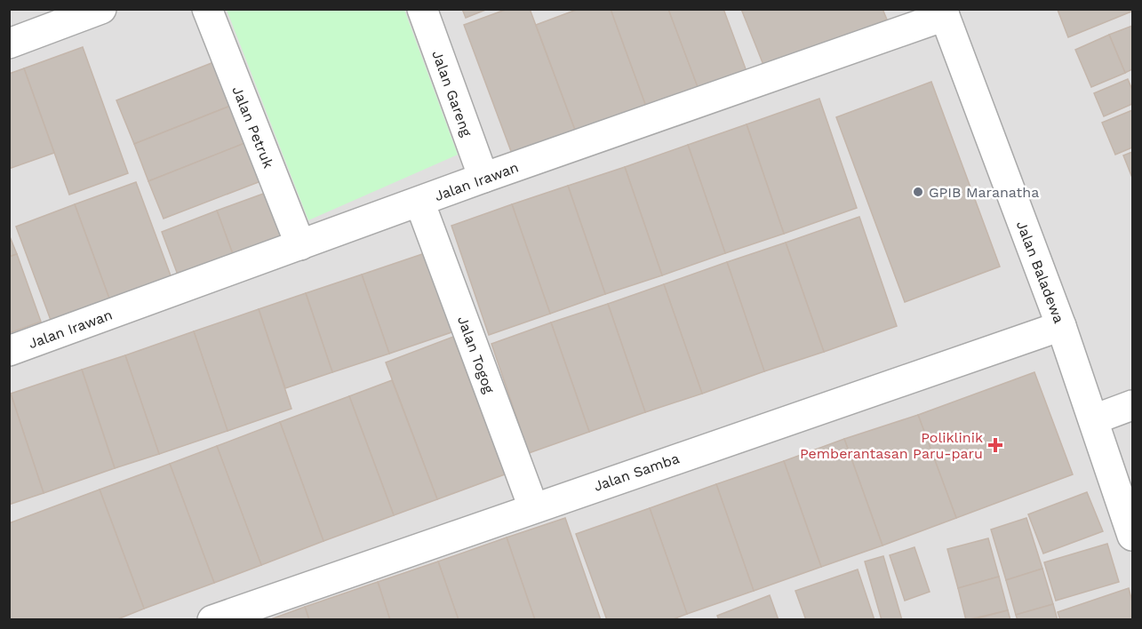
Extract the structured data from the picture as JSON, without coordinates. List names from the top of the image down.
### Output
{
  "streets": {
    "street": [
      "Jalan Gareng",
      "Jalan Petruk",
      "Jalan Irawan",
      "Jalan Baladewa",
      "Jalan Togog",
      "Jalan Samba"
    ]
  },
  "crossings": [
    ["Jalan Gareng", "Jalan Irawan"],
    ["Jalan Petruk", "Jalan Irawan"],
    ["Jalan Irawan", "Jalan Baladewa"],
    ["Jalan Irawan", "Jalan Togog"],
    ["Jalan Baladewa", "Jalan Samba"],
    ["Jalan Togog", "Jalan Samba"]
  ],
  "places": {
    "other": ["GPIB Maranatha"],
    "health": ["Poliklinik Pemberantasan Paru-paru"]
  }
}
